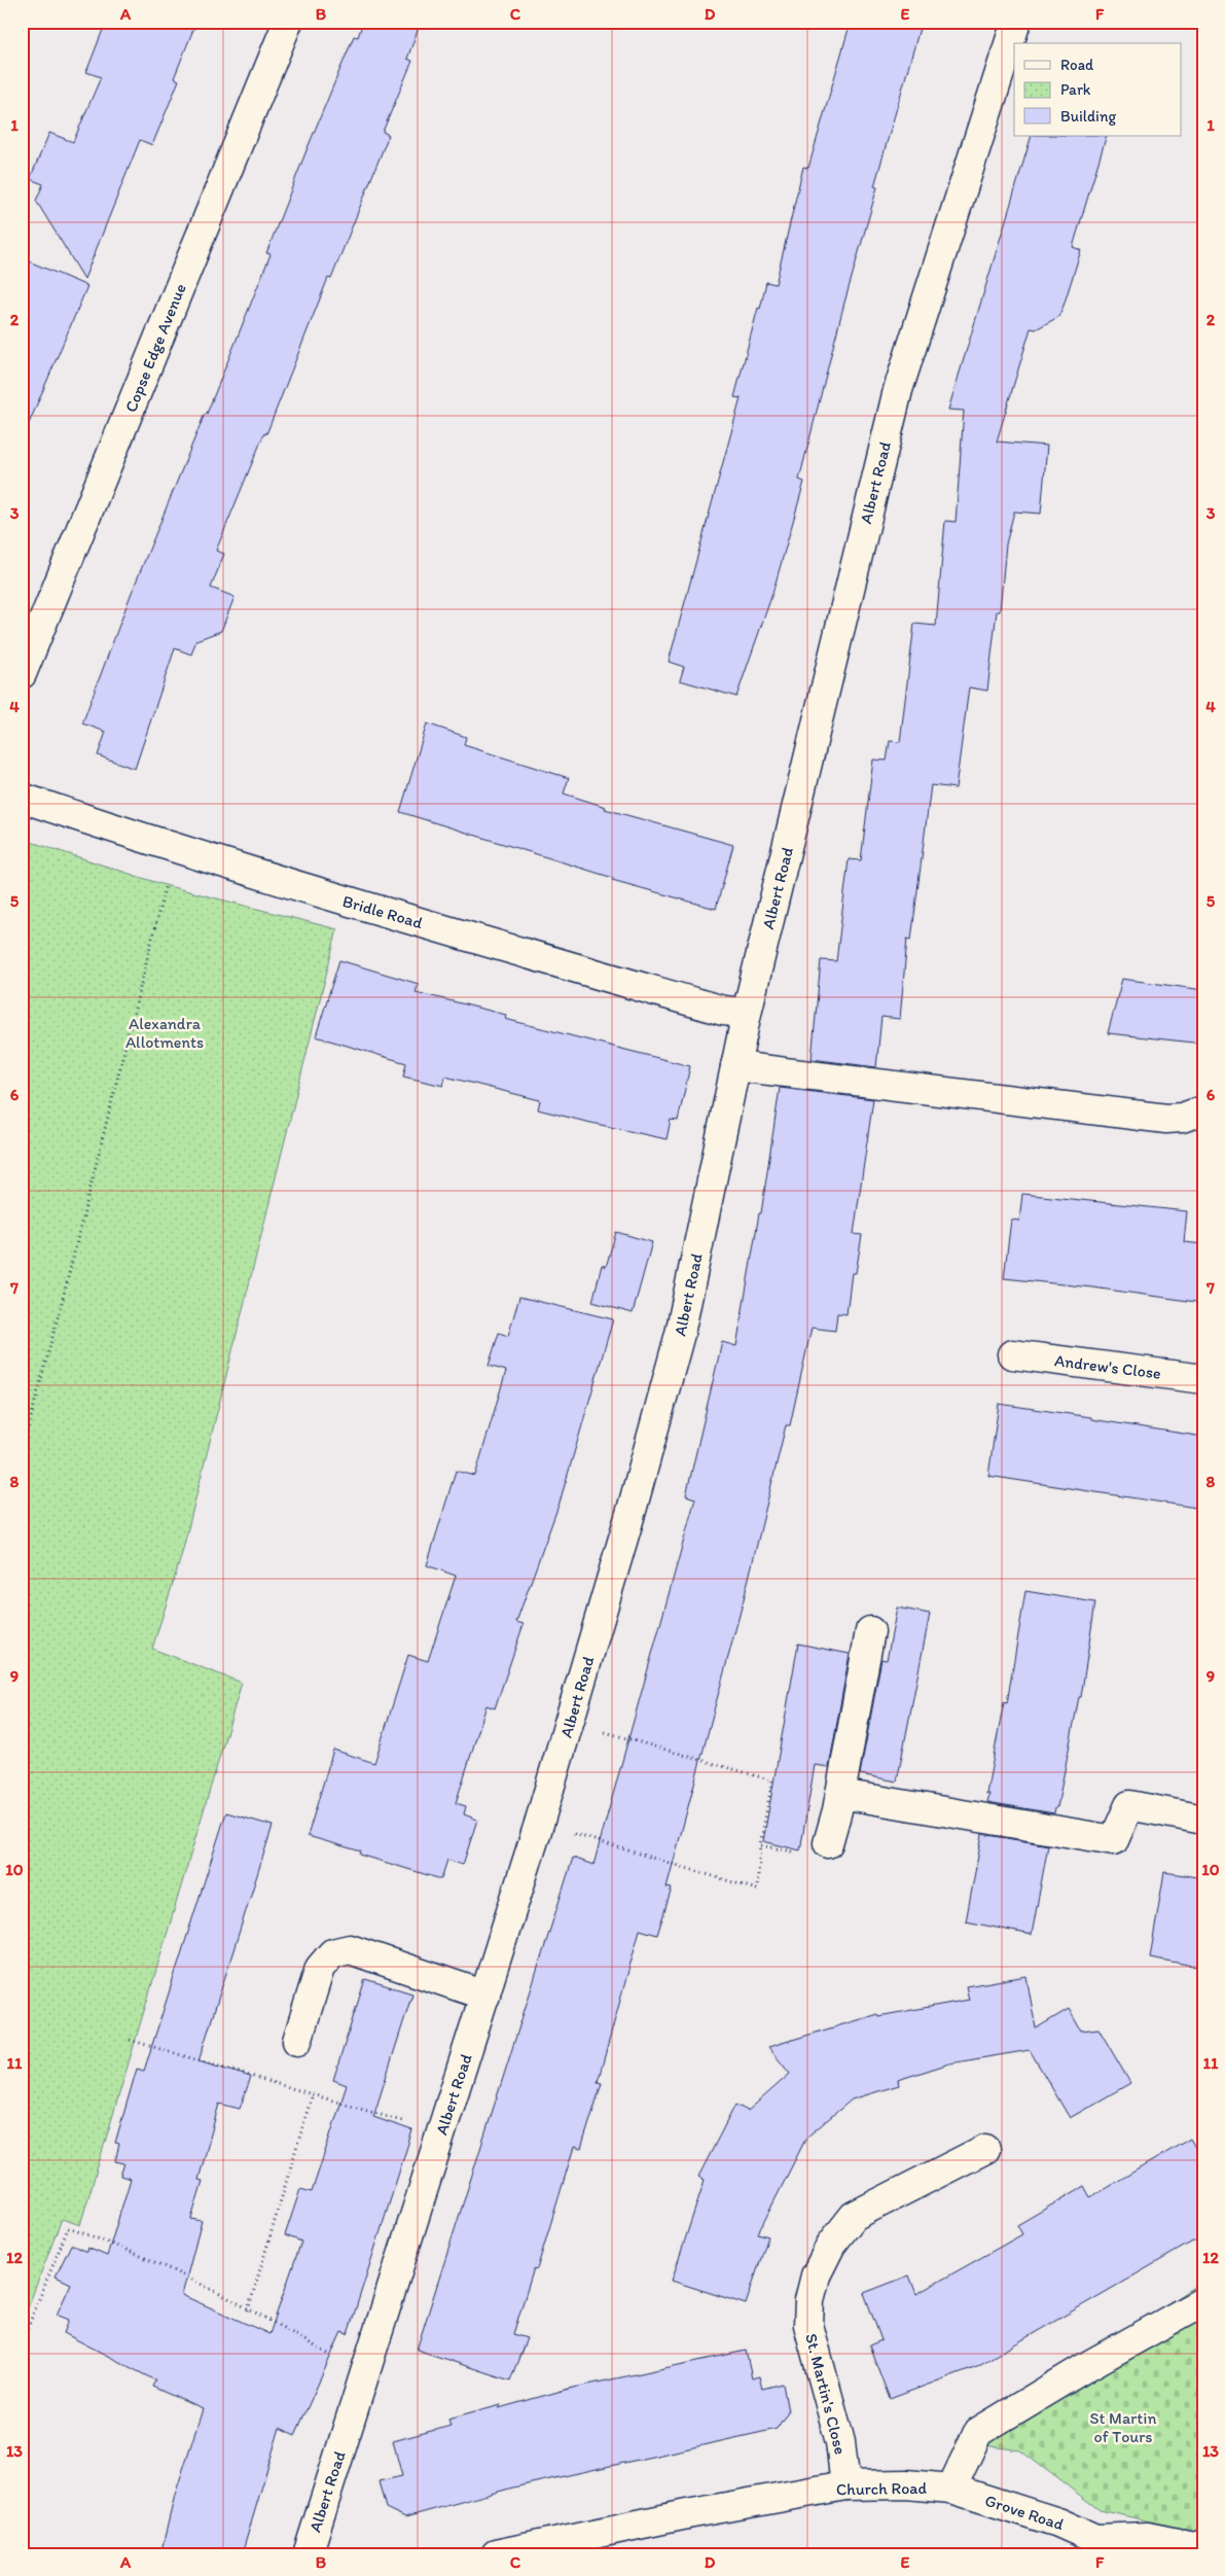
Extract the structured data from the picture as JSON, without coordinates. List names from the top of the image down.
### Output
{
  "streets": {
    "street": [
      "Copse Edge Avenue",
      "Albert Road",
      "Bridle Road",
      "Andrew's Close",
      "St. Martin's Close",
      "Church Road",
      "Grove Road"
    ]
  },
  "crossings": [
    ["Albert Road", "Bridle Road"],
    ["St. Martin's Close", "Church Road"],
    ["Church Road", "Grove Road"]
  ],
  "parks": ["Alexandra Allotments", "St Martin of Tours"],
  "legend": ["Road", "Park", "Building"],
  "grid": {
    "columns": [
      "A",
      "B",
      "C",
      "D",
      "E",
      "F"
    ],
    "rows": [
      "1",
      "2",
      "3",
      "4",
      "5",
      "6",
      "7",
      "8",
      "9",
      "10",
      "11",
      "12",
      "13"
    ]
  }
}
